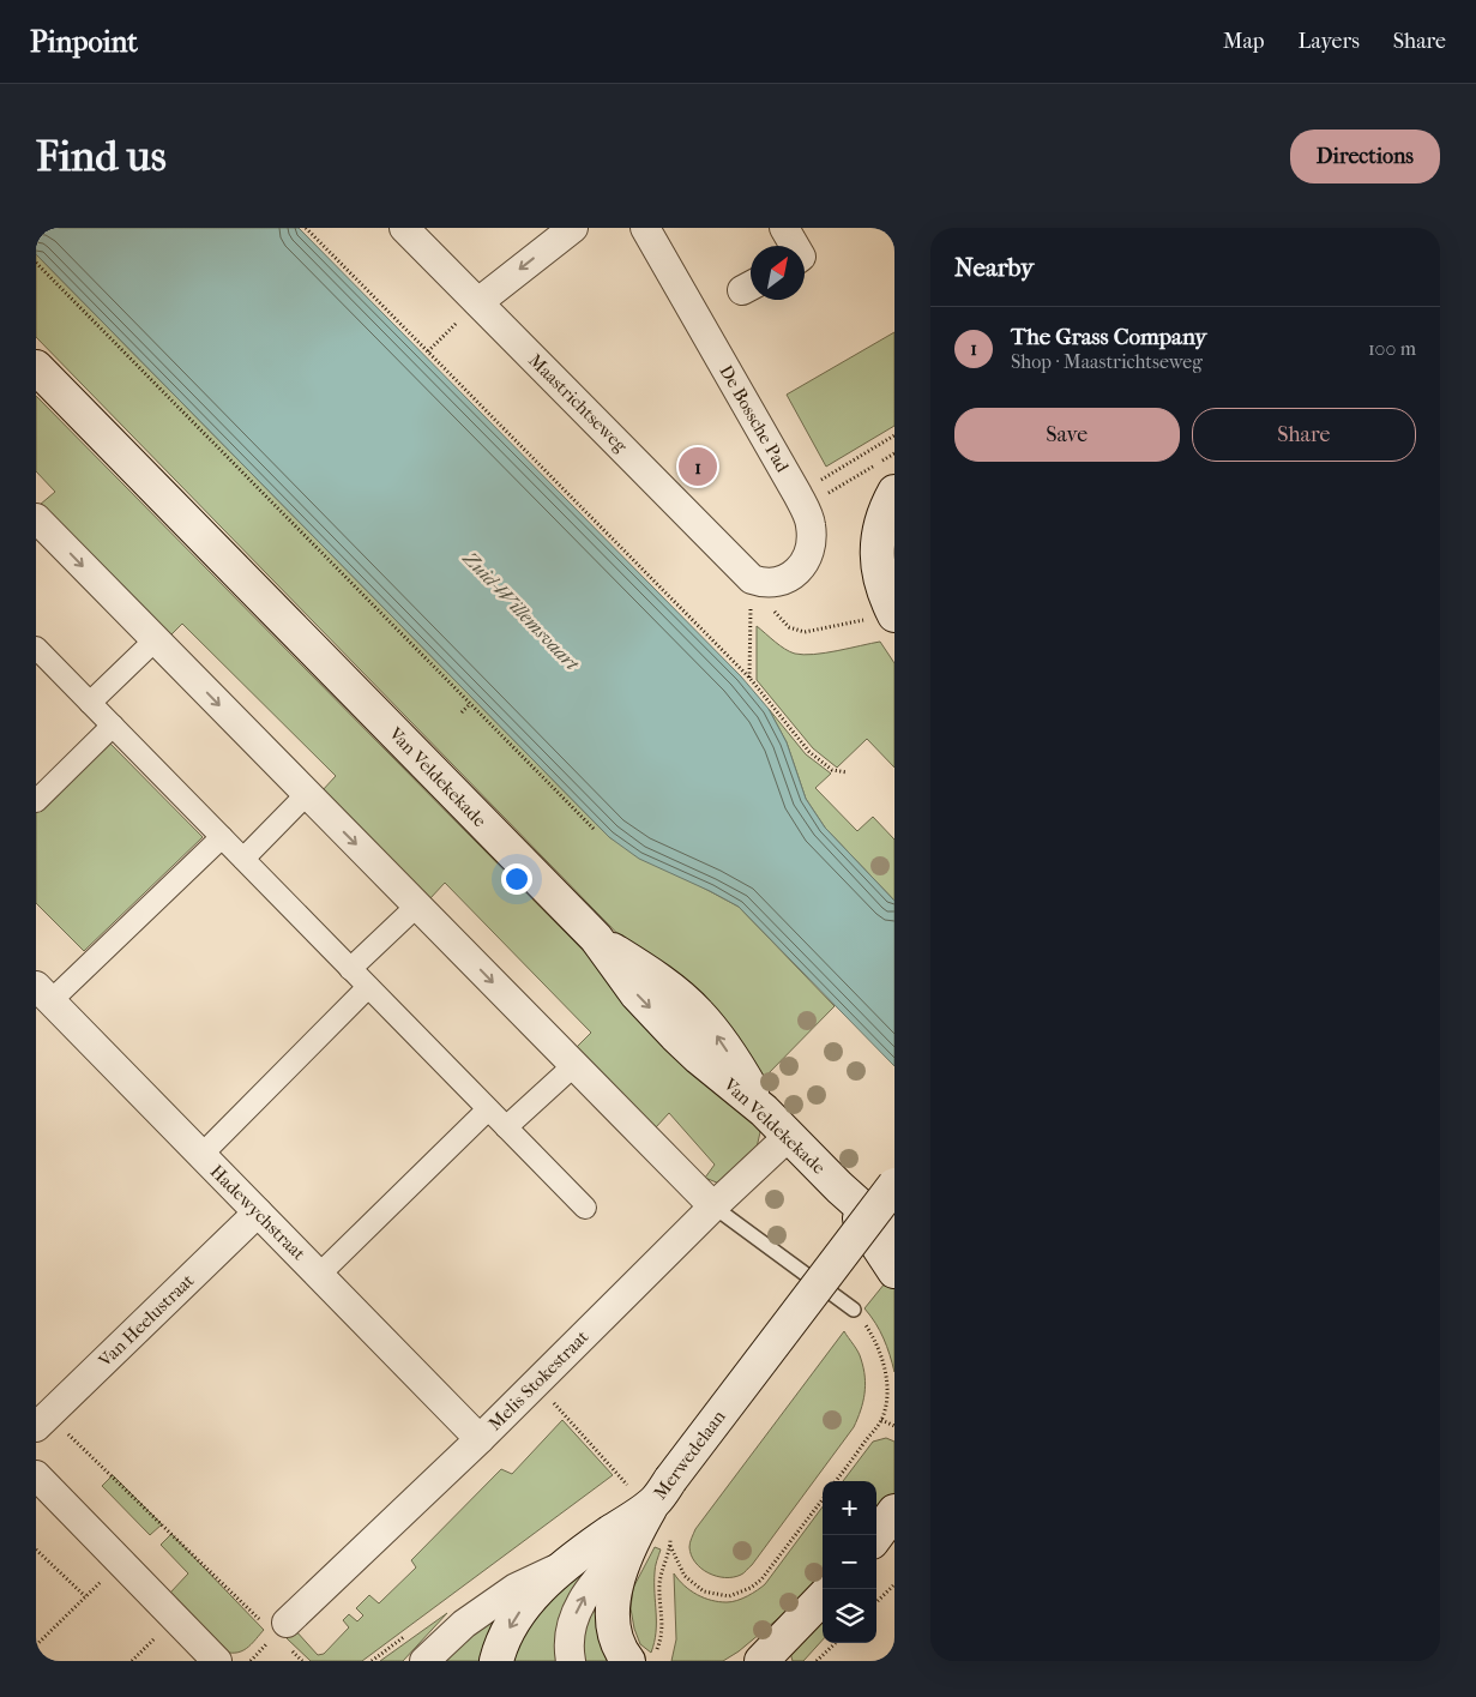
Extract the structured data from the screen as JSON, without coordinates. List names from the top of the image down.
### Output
{
  "streets": {
    "main road": ["Van Veldekekade", "Merwedelaan"],
    "street": [
      "Maastrichtseweg",
      "De Bossche Pad",
      "Hadewychstraat",
      "Van Heelustraat",
      "Melis Stokestraat"
    ]
  },
  "crossings": [
    ["Maastrichtseweg", "De Bossche Pad"],
    ["Van Veldekekade", "Melis Stokestraat"],
    ["Hadewychstraat", "Van Heelustraat"],
    ["Hadewychstraat", "Melis Stokestraat"]
  ],
  "water": ["Zuid-Willemsvaart"],
  "north": "top right",
  "page": {
    "header": "Pinpoint",
    "nav": ["Map", "Layers", "Share"],
    "buttons": [
      "Directions",
      ["Save", "Share"]
    ],
    "title": "Find us",
    "heading": "Nearby",
    "list": [
      {
        "mark": "1",
        "name": "The Grass Company",
        "note": "Shop · Maastrichtseweg",
        "value": "100 m"
      }
    ],
    "pins": "1",
    "map_buttons": ["+", "−"]
  }
}
